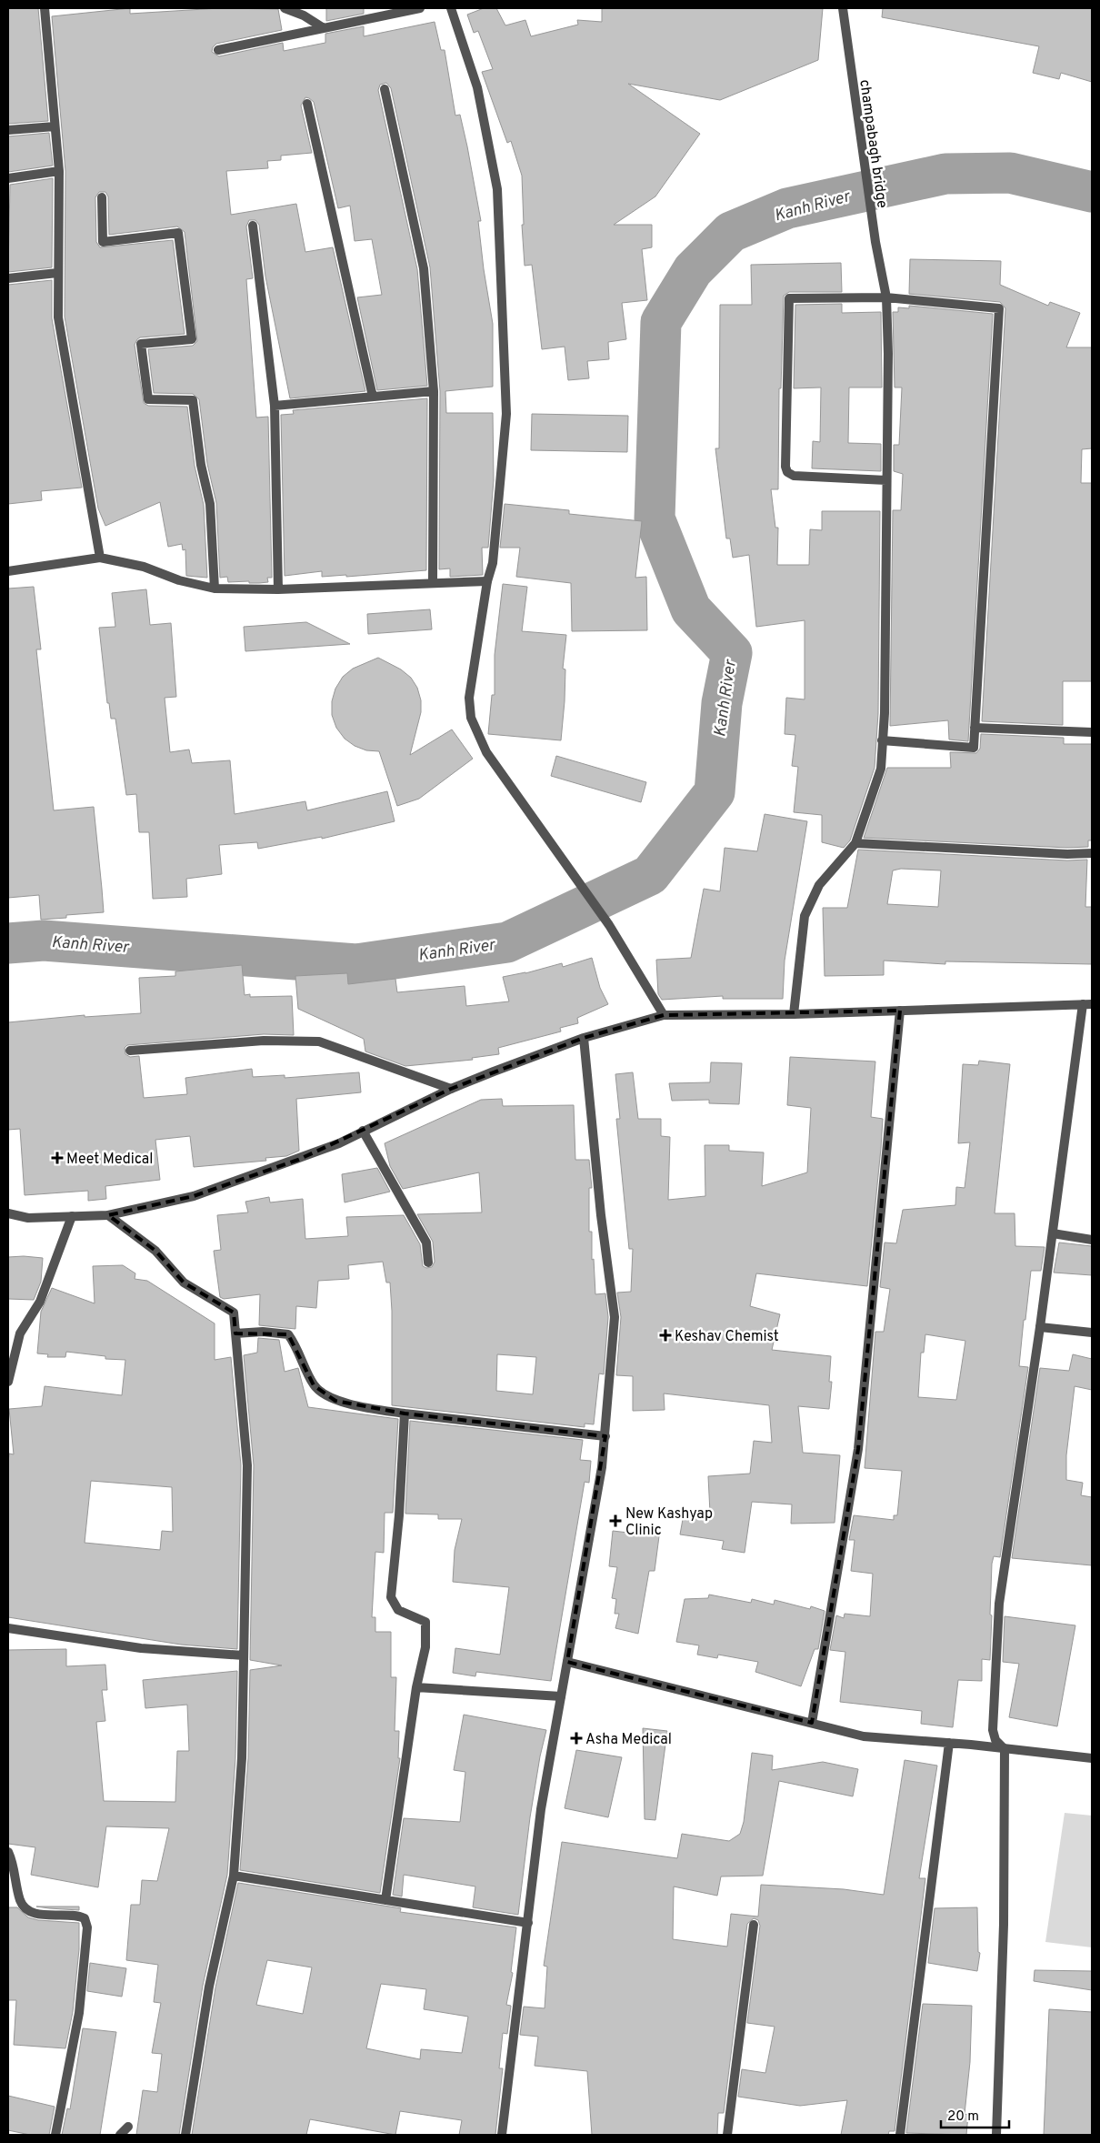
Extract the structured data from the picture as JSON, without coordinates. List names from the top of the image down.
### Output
{
  "streets": {
    "street": ["champabagh bridge"]
  },
  "water": ["Kanh River"],
  "places": {
    "health": [
      "Meet Medical",
      "Keshav Chemist",
      "New Kashyap Clinic",
      "Asha Medical"
    ]
  },
  "scale_bar": "20 m"
}
